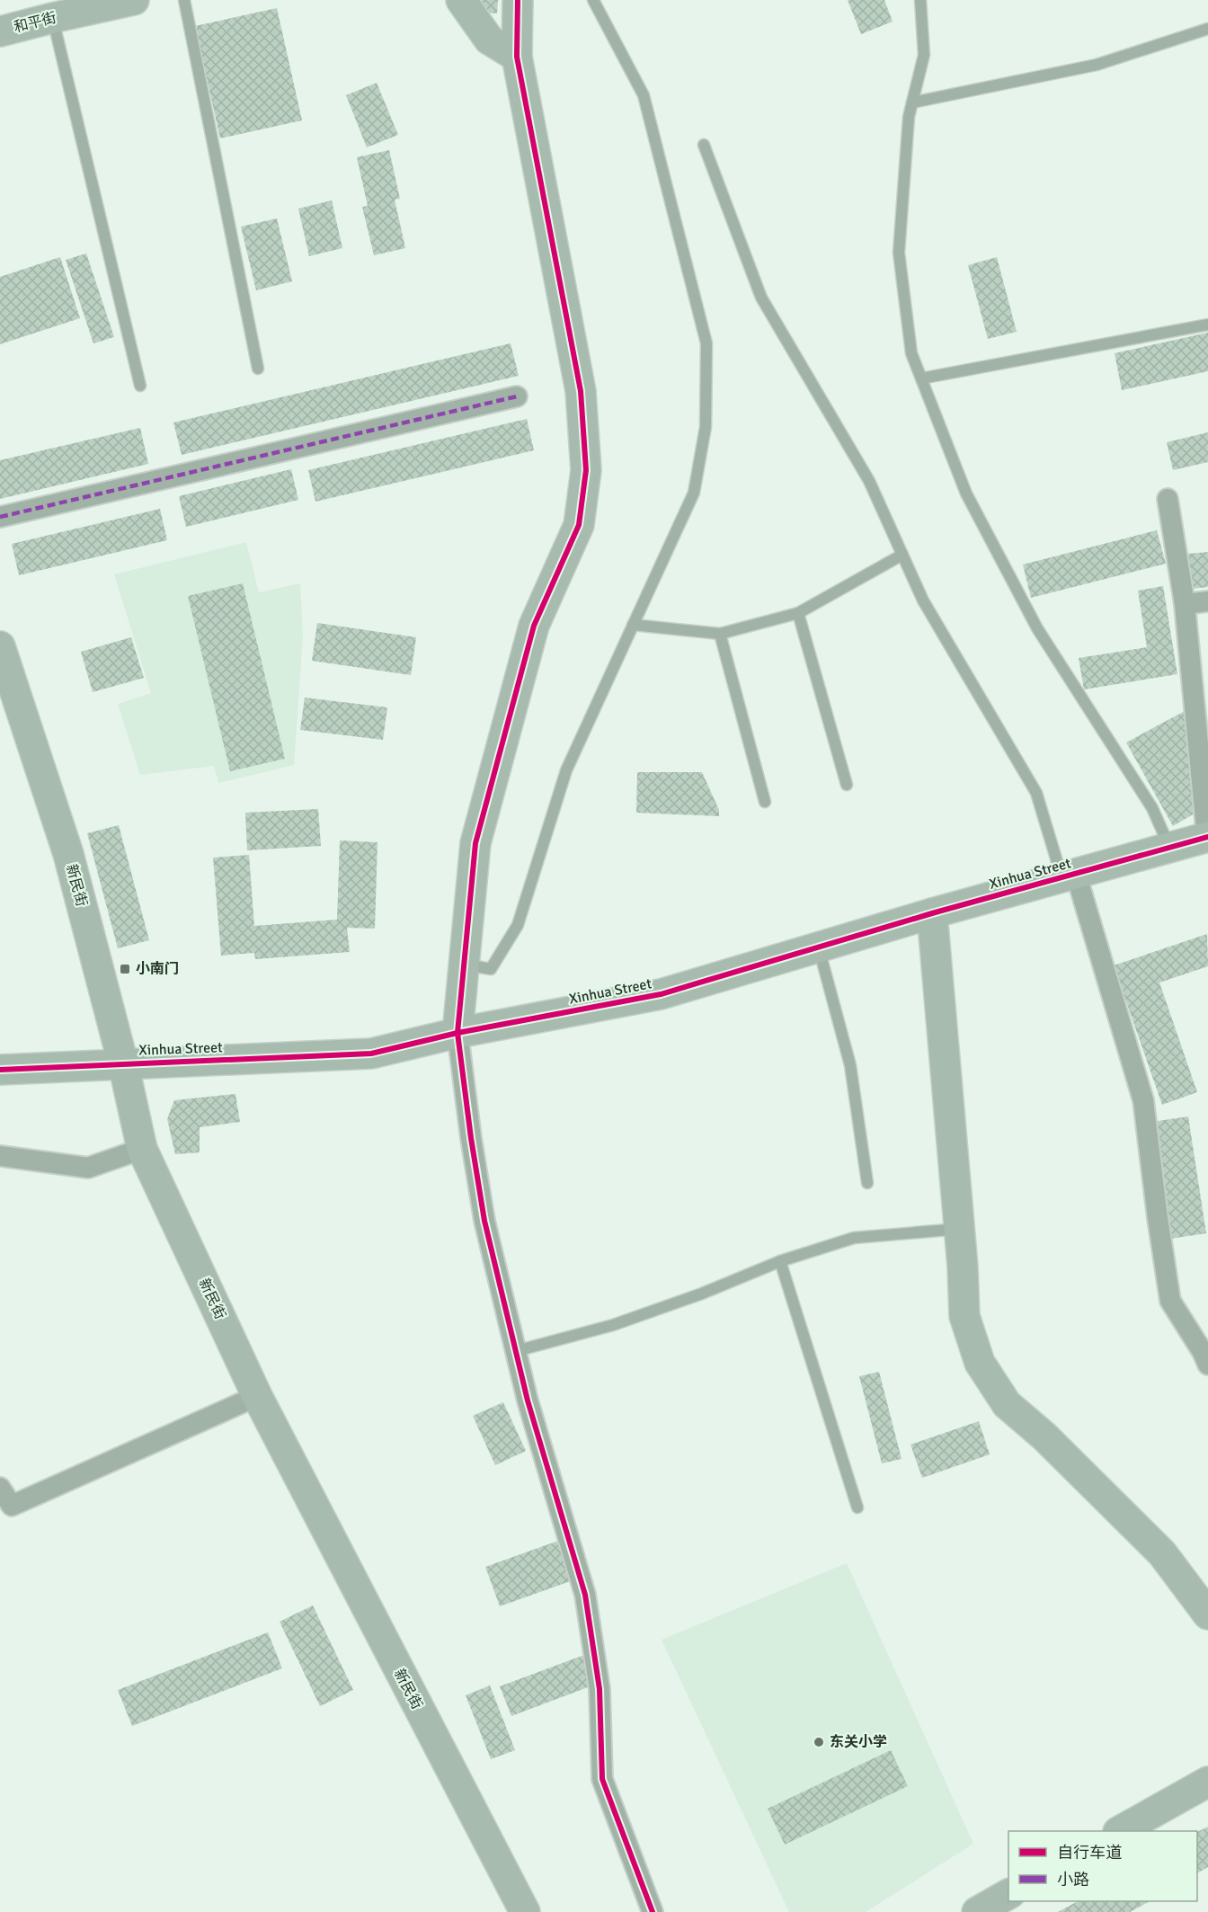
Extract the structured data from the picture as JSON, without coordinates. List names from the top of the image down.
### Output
{
  "streets": {
    "street": ["和平街", "Xinhua Street", "新民街"]
  },
  "crossings": [
    ["Xinhua Street", "新民街"]
  ],
  "places": {
    "transit": ["小南门"],
    "other": ["东关小学"]
  },
  "legend": ["自行车道", "小路"]
}
